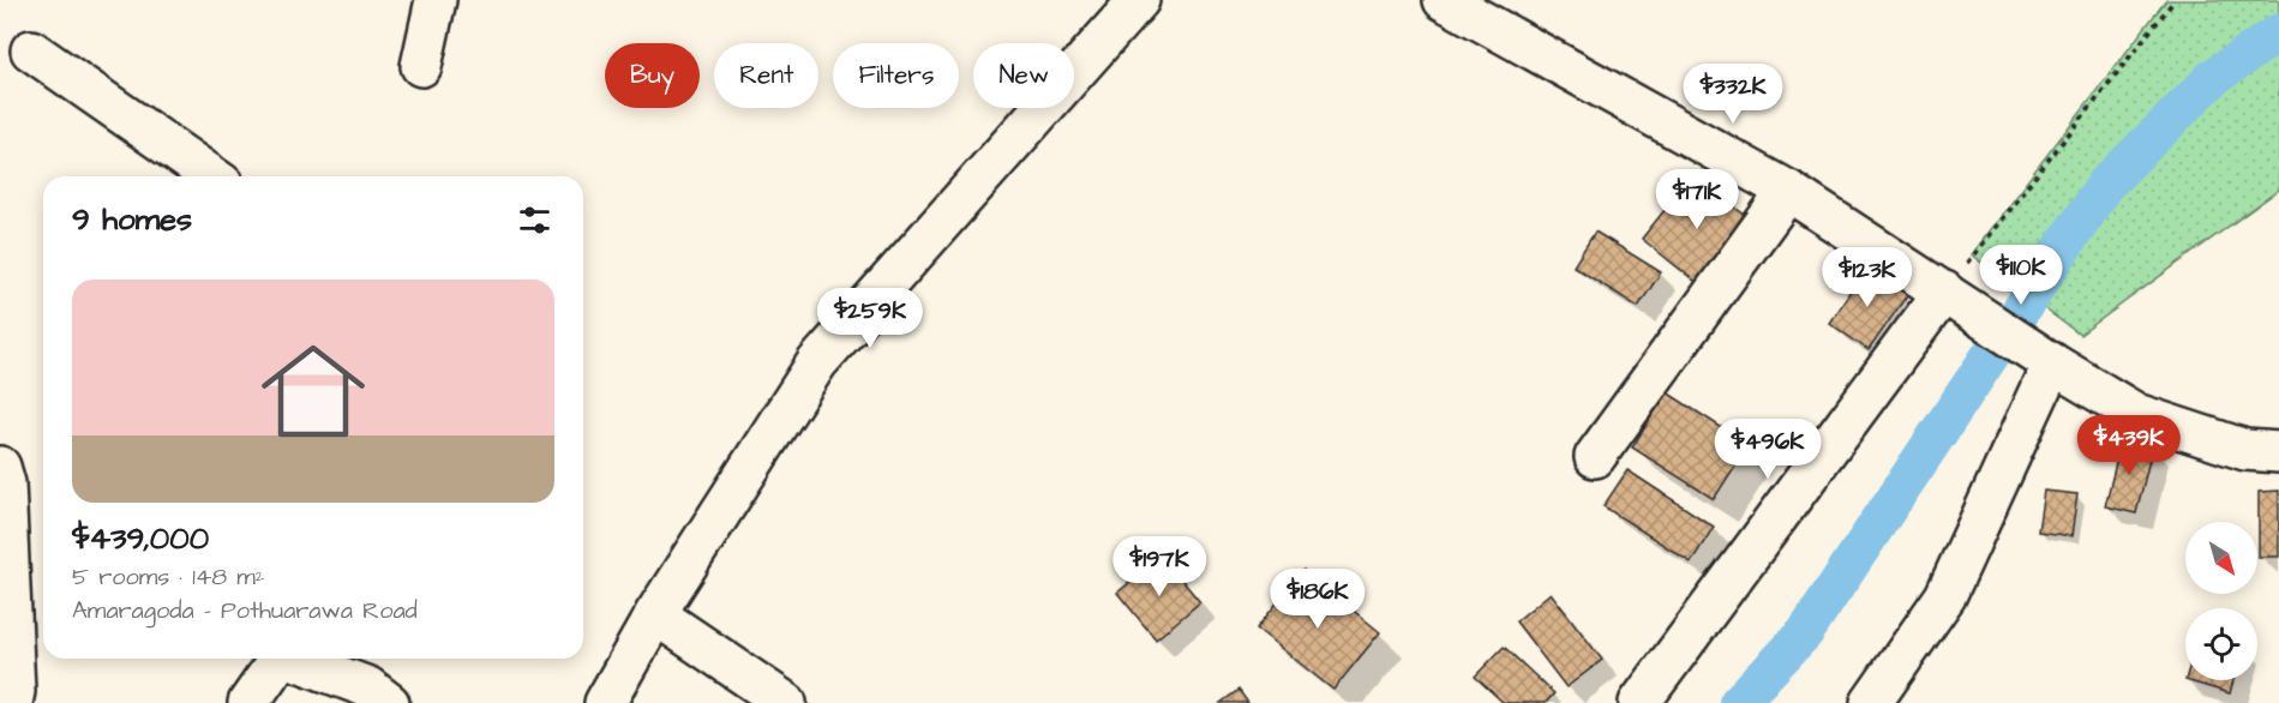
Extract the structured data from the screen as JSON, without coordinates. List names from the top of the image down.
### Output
{
  "north": "bottom right",
  "page": {
    "chip": [
      "Buy",
      "Rent",
      "Filters",
      "New"
    ],
    "price": [
      "$332K",
      "$171K",
      "$110K",
      "$123K",
      "$259K",
      "$439K",
      "$496K",
      "$197K",
      "$186K"
    ],
    "heading": "9 homes",
    "list": [
      {
        "name": "$439,000",
        "note": "5 rooms · 148 m² · Amaragoda - Pothuarawa Road"
      }
    ]
  }
}
